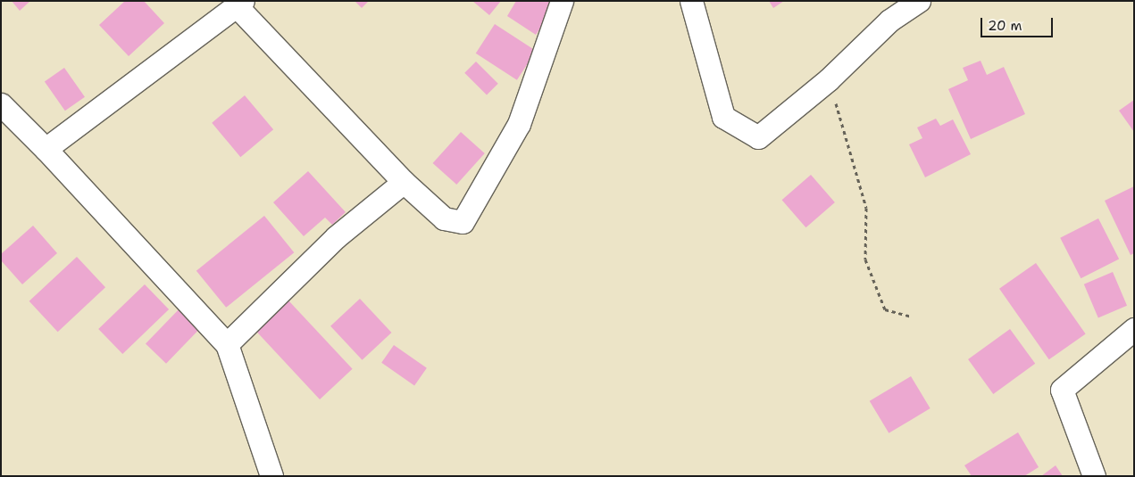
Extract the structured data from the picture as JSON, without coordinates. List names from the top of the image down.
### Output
{
  "scale_bar": "20 m"
}
